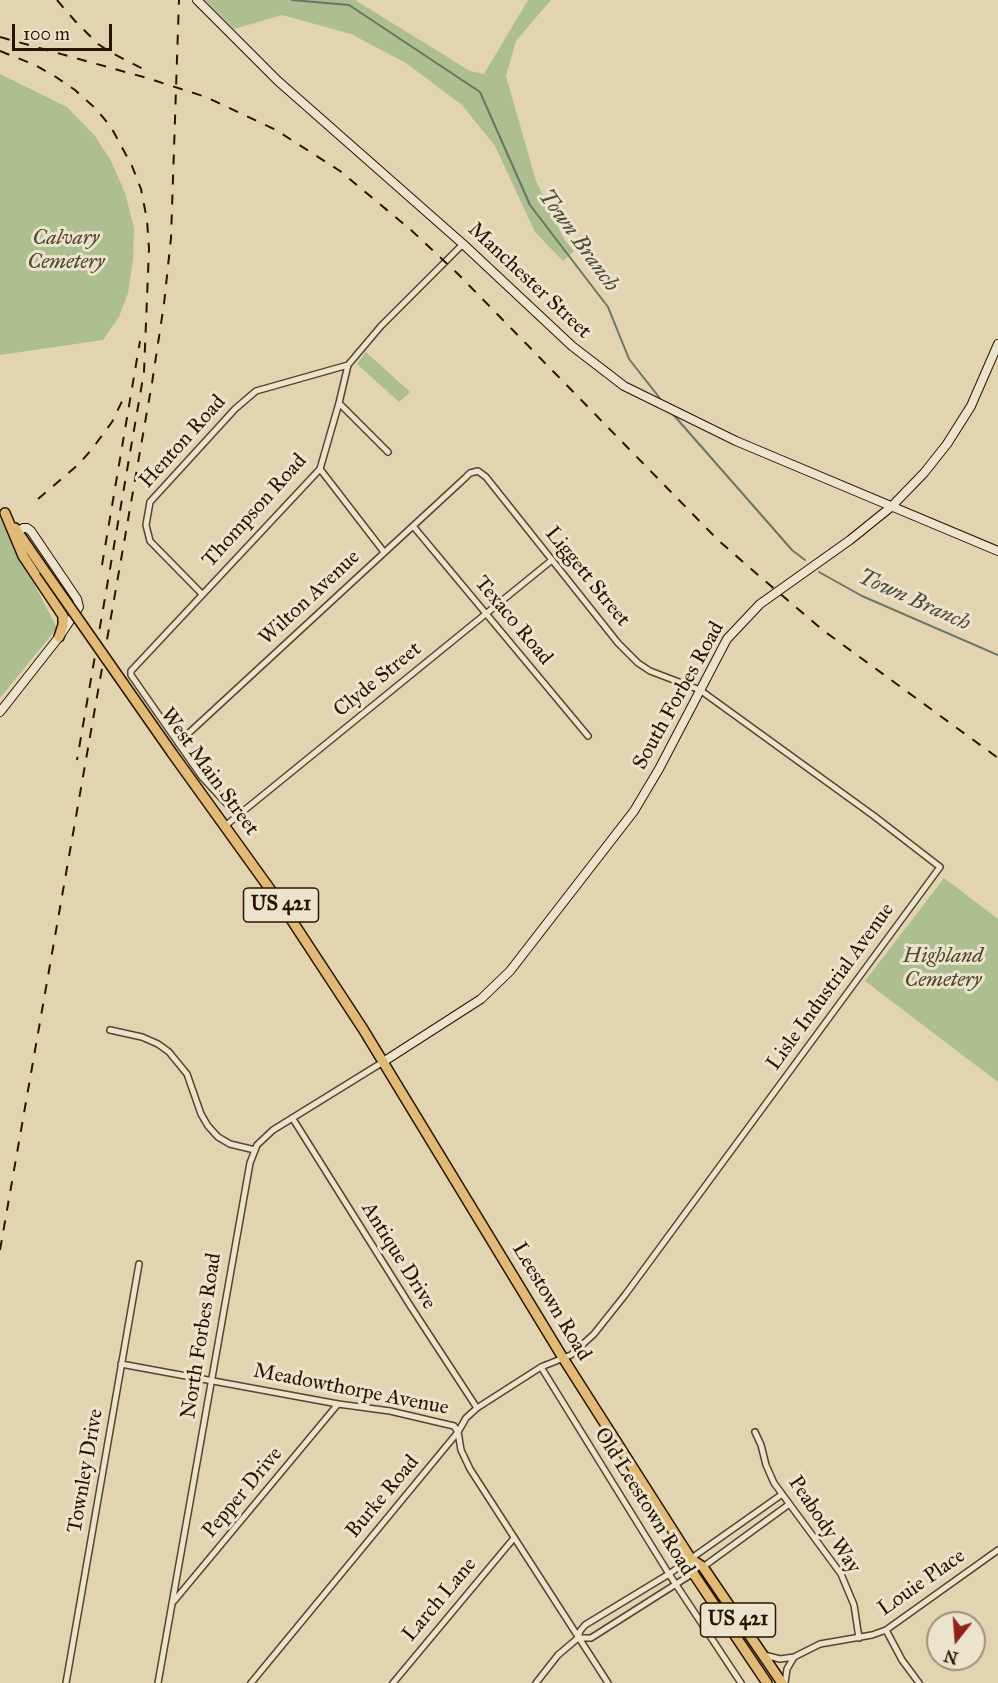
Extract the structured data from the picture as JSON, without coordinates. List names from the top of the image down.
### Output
{
  "streets": {
    "main road": [
      "Manchester Street",
      "South Forbes Road",
      "West Main Street",
      "US 421",
      "Leestown Road"
    ],
    "street": [
      "Henton Road",
      "Thompson Road",
      "Liggett Street",
      "Wilton Avenue",
      "Texaco Road",
      "Clyde Street",
      "Lisle Industrial Avenue",
      "Antique Drive",
      "North Forbes Road",
      "Meadowthorpe Avenue",
      "Townley Drive",
      "Pepper Drive",
      "Burke Road",
      "Old Leestown Road",
      "Peabody Way",
      "Louie Place",
      "Larch Lane"
    ]
  },
  "crossings": [
    ["Manchester Street", "Thompson Road"],
    ["Manchester Street", "South Forbes Road"],
    ["Henton Road", "Thompson Road"],
    ["Thompson Road", "Wilton Avenue"],
    ["Liggett Street", "Wilton Avenue"],
    ["Liggett Street", "Clyde Street"],
    ["Liggett Street", "South Forbes Road"],
    ["Liggett Street", "Lisle Industrial Avenue"],
    ["Wilton Avenue", "Texaco Road"],
    ["Texaco Road", "Clyde Street"],
    ["Clyde Street", "West Main Street"],
    ["South Forbes Road", "West Main Street"],
    ["South Forbes Road", "Lisle Industrial Avenue"],
    ["South Forbes Road", "Leestown Road"],
    ["South Forbes Road", "North Forbes Road"],
    ["West Main Street", "Leestown Road"],
    ["West Main Street", "North Forbes Road"],
    ["Lisle Industrial Avenue", "Leestown Road"],
    ["Lisle Industrial Avenue", "Burke Road"],
    ["Antique Drive", "North Forbes Road"],
    ["Antique Drive", "Burke Road"],
    ["Leestown Road", "North Forbes Road"],
    ["Leestown Road", "Burke Road"],
    ["Leestown Road", "Louie Place"],
    ["North Forbes Road", "Meadowthorpe Avenue"],
    ["North Forbes Road", "Pepper Drive"],
    ["Meadowthorpe Avenue", "Townley Drive"],
    ["Meadowthorpe Avenue", "Pepper Drive"],
    ["Meadowthorpe Avenue", "Burke Road"],
    ["Meadowthorpe Avenue", "Larch Lane"],
    ["Burke Road", "Old Leestown Road"],
    ["Peabody Way", "Louie Place"]
  ],
  "water": ["Town Branch"],
  "parks": ["Calvary Cemetery", "Highland Cemetery"],
  "scale_bar": "100 m",
  "north": "bottom"
}
